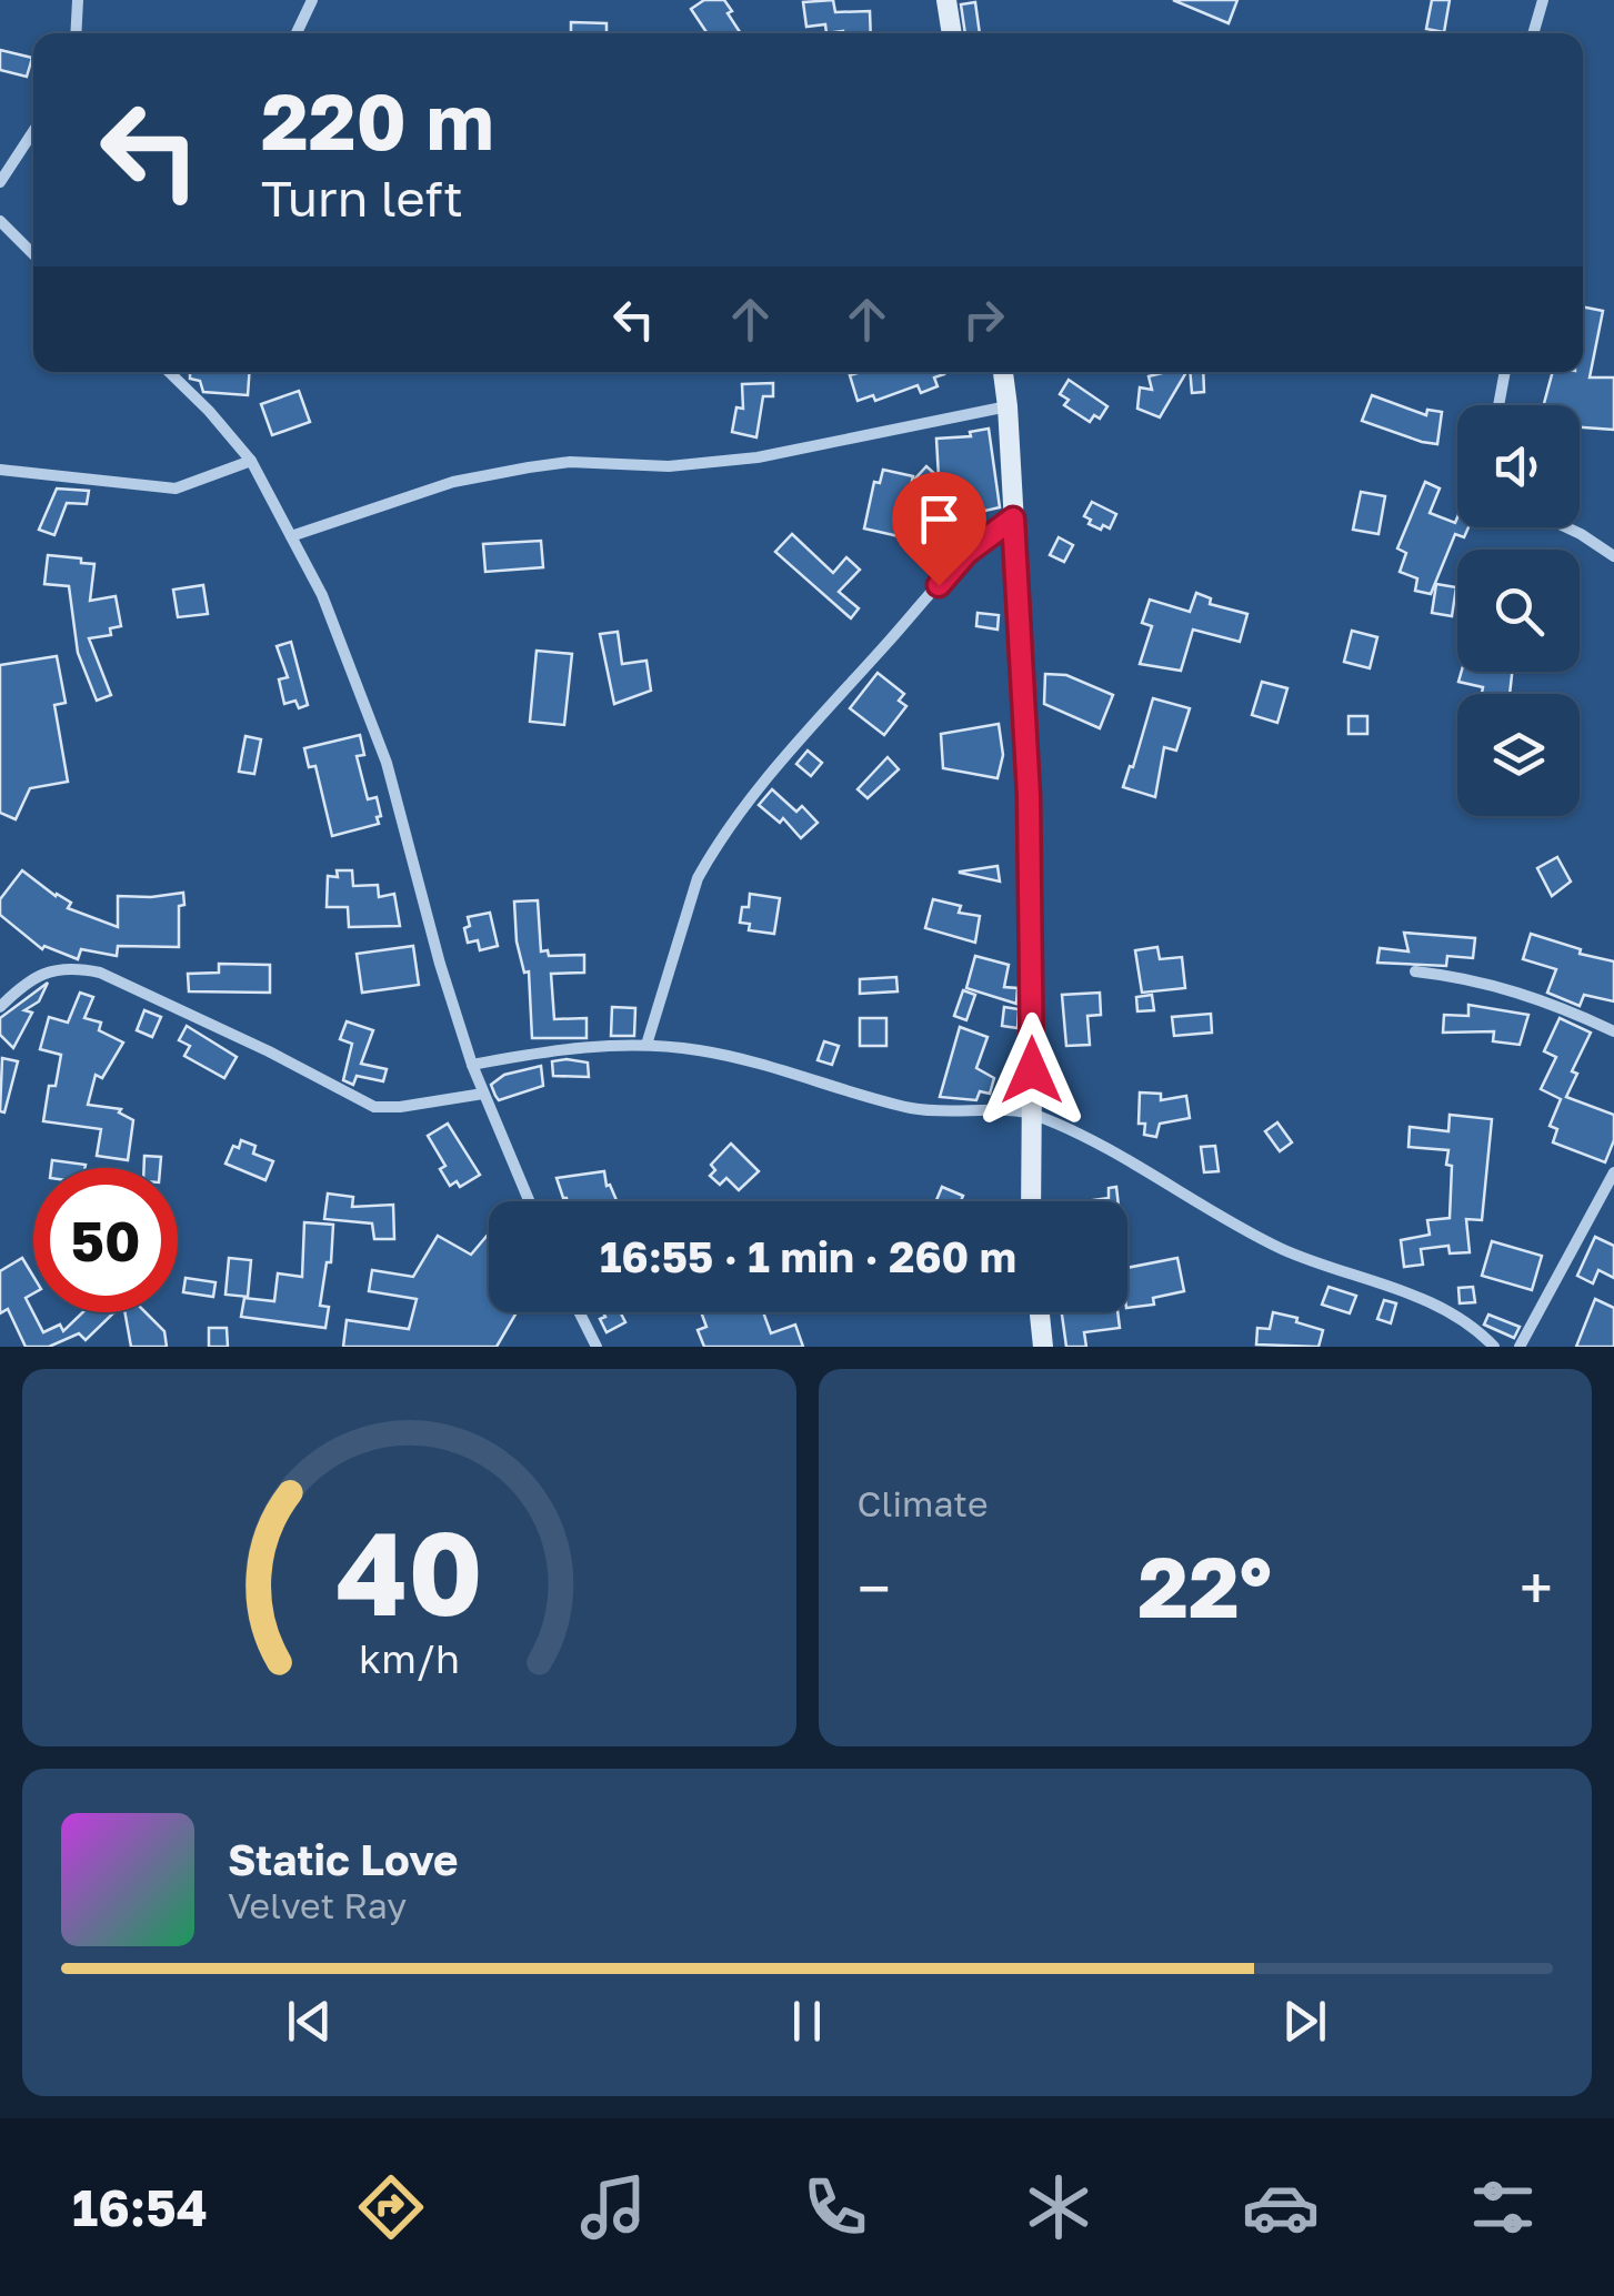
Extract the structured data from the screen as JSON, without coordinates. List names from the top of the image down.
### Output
{
  "page": {
    "turn": ["220 m", "Turn left"],
    "limit": "50",
    "trip": "16:55 · 1 min · 260 m",
    "tile": "Climate",
    "heat": ["−", "22°", "+"],
    "song": ["Static Love", "Velvet Ray"],
    "tabs": "16:54",
    "gauge": ["40", "km/h"]
  }
}
